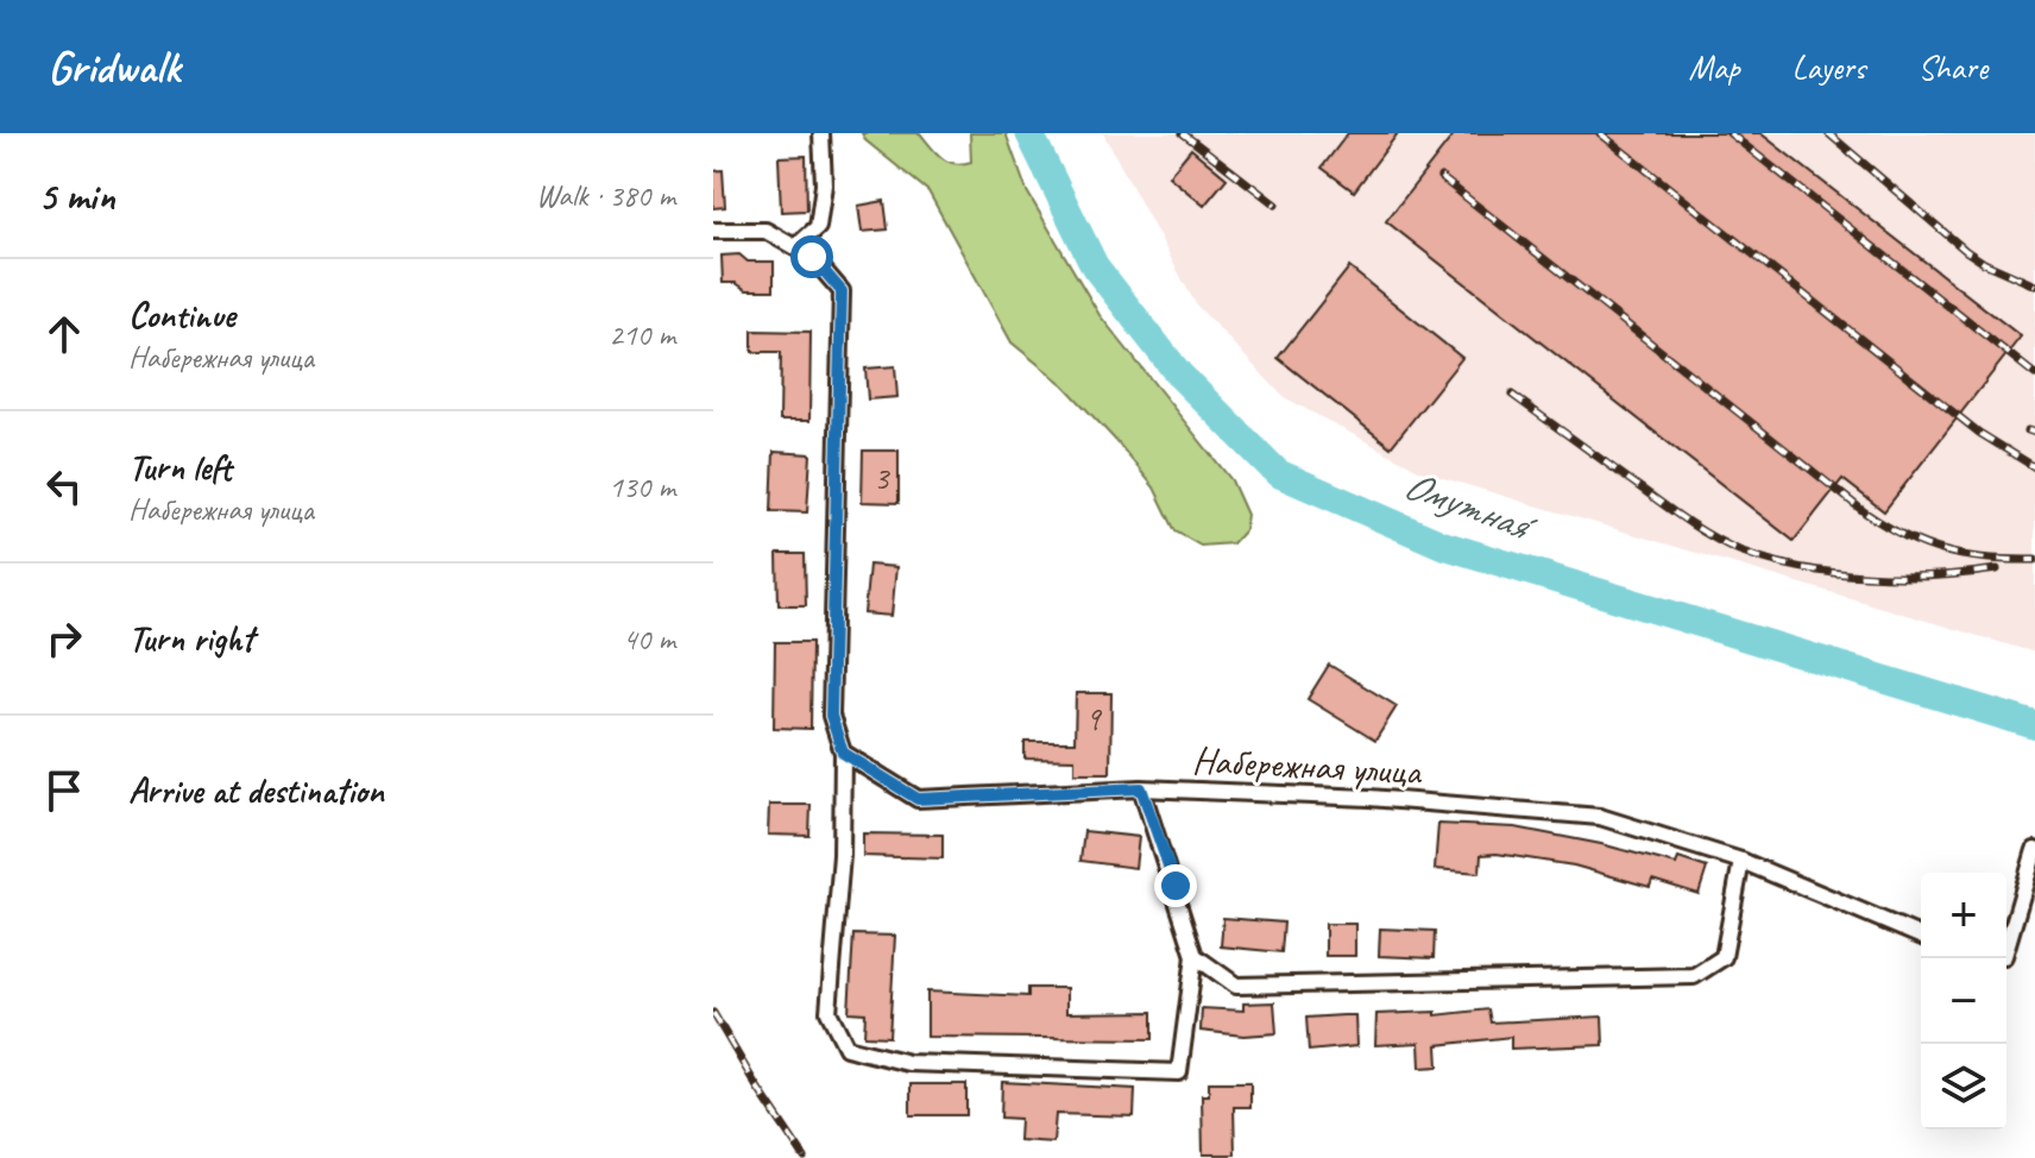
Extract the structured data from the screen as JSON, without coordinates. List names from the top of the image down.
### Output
{
  "streets": {
    "street": ["Набережная улица"]
  },
  "water": ["Омутна́я"],
  "house_numbers": ["3", "9"],
  "page": {
    "header": "Gridwalk",
    "nav": ["Map", "Layers", "Share"],
    "heading": ["5 min", "Walk · 380 m"],
    "list": [
      ["Continue", "Набережная улица", "210 m"],
      ["Turn left", "Набережная улица", "130 m"],
      ["Turn right", "40 m"],
      "Arrive at destination"
    ],
    "map_buttons": ["+", "−"]
  }
}
